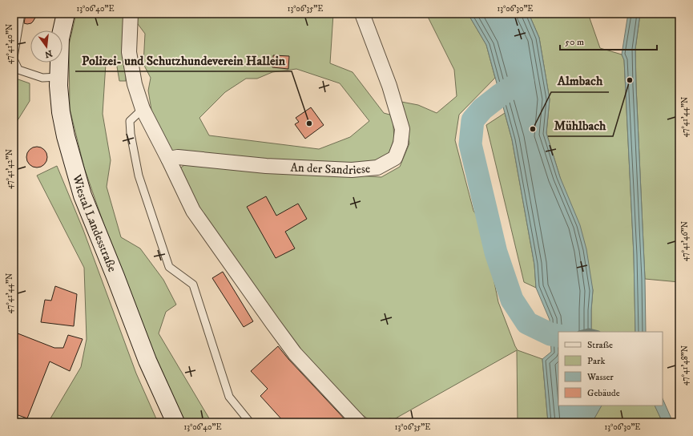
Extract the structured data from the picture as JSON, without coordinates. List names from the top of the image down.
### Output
{
  "streets": {
    "main road": ["Wiestal Landesstraße"],
    "street": ["An der Sandriese"]
  },
  "places": ["Mühlbach", "Polizei- und Schutzhundeverein Hallein", "Almbach"],
  "legend": [
    "Straße",
    "Park",
    "Wasser",
    "Gebäude"
  ],
  "scale_bar": "50 m",
  "north": "bottom",
  "coordinates": [
    "13°06'40\"E",
    "13°06'35\"E",
    "13°06'30\"E",
    "47°41'40\"N",
    "47°41'44\"N",
    "47°41'42\"N",
    "47°41'46\"N",
    "47°41'48\"N"
  ]
}
